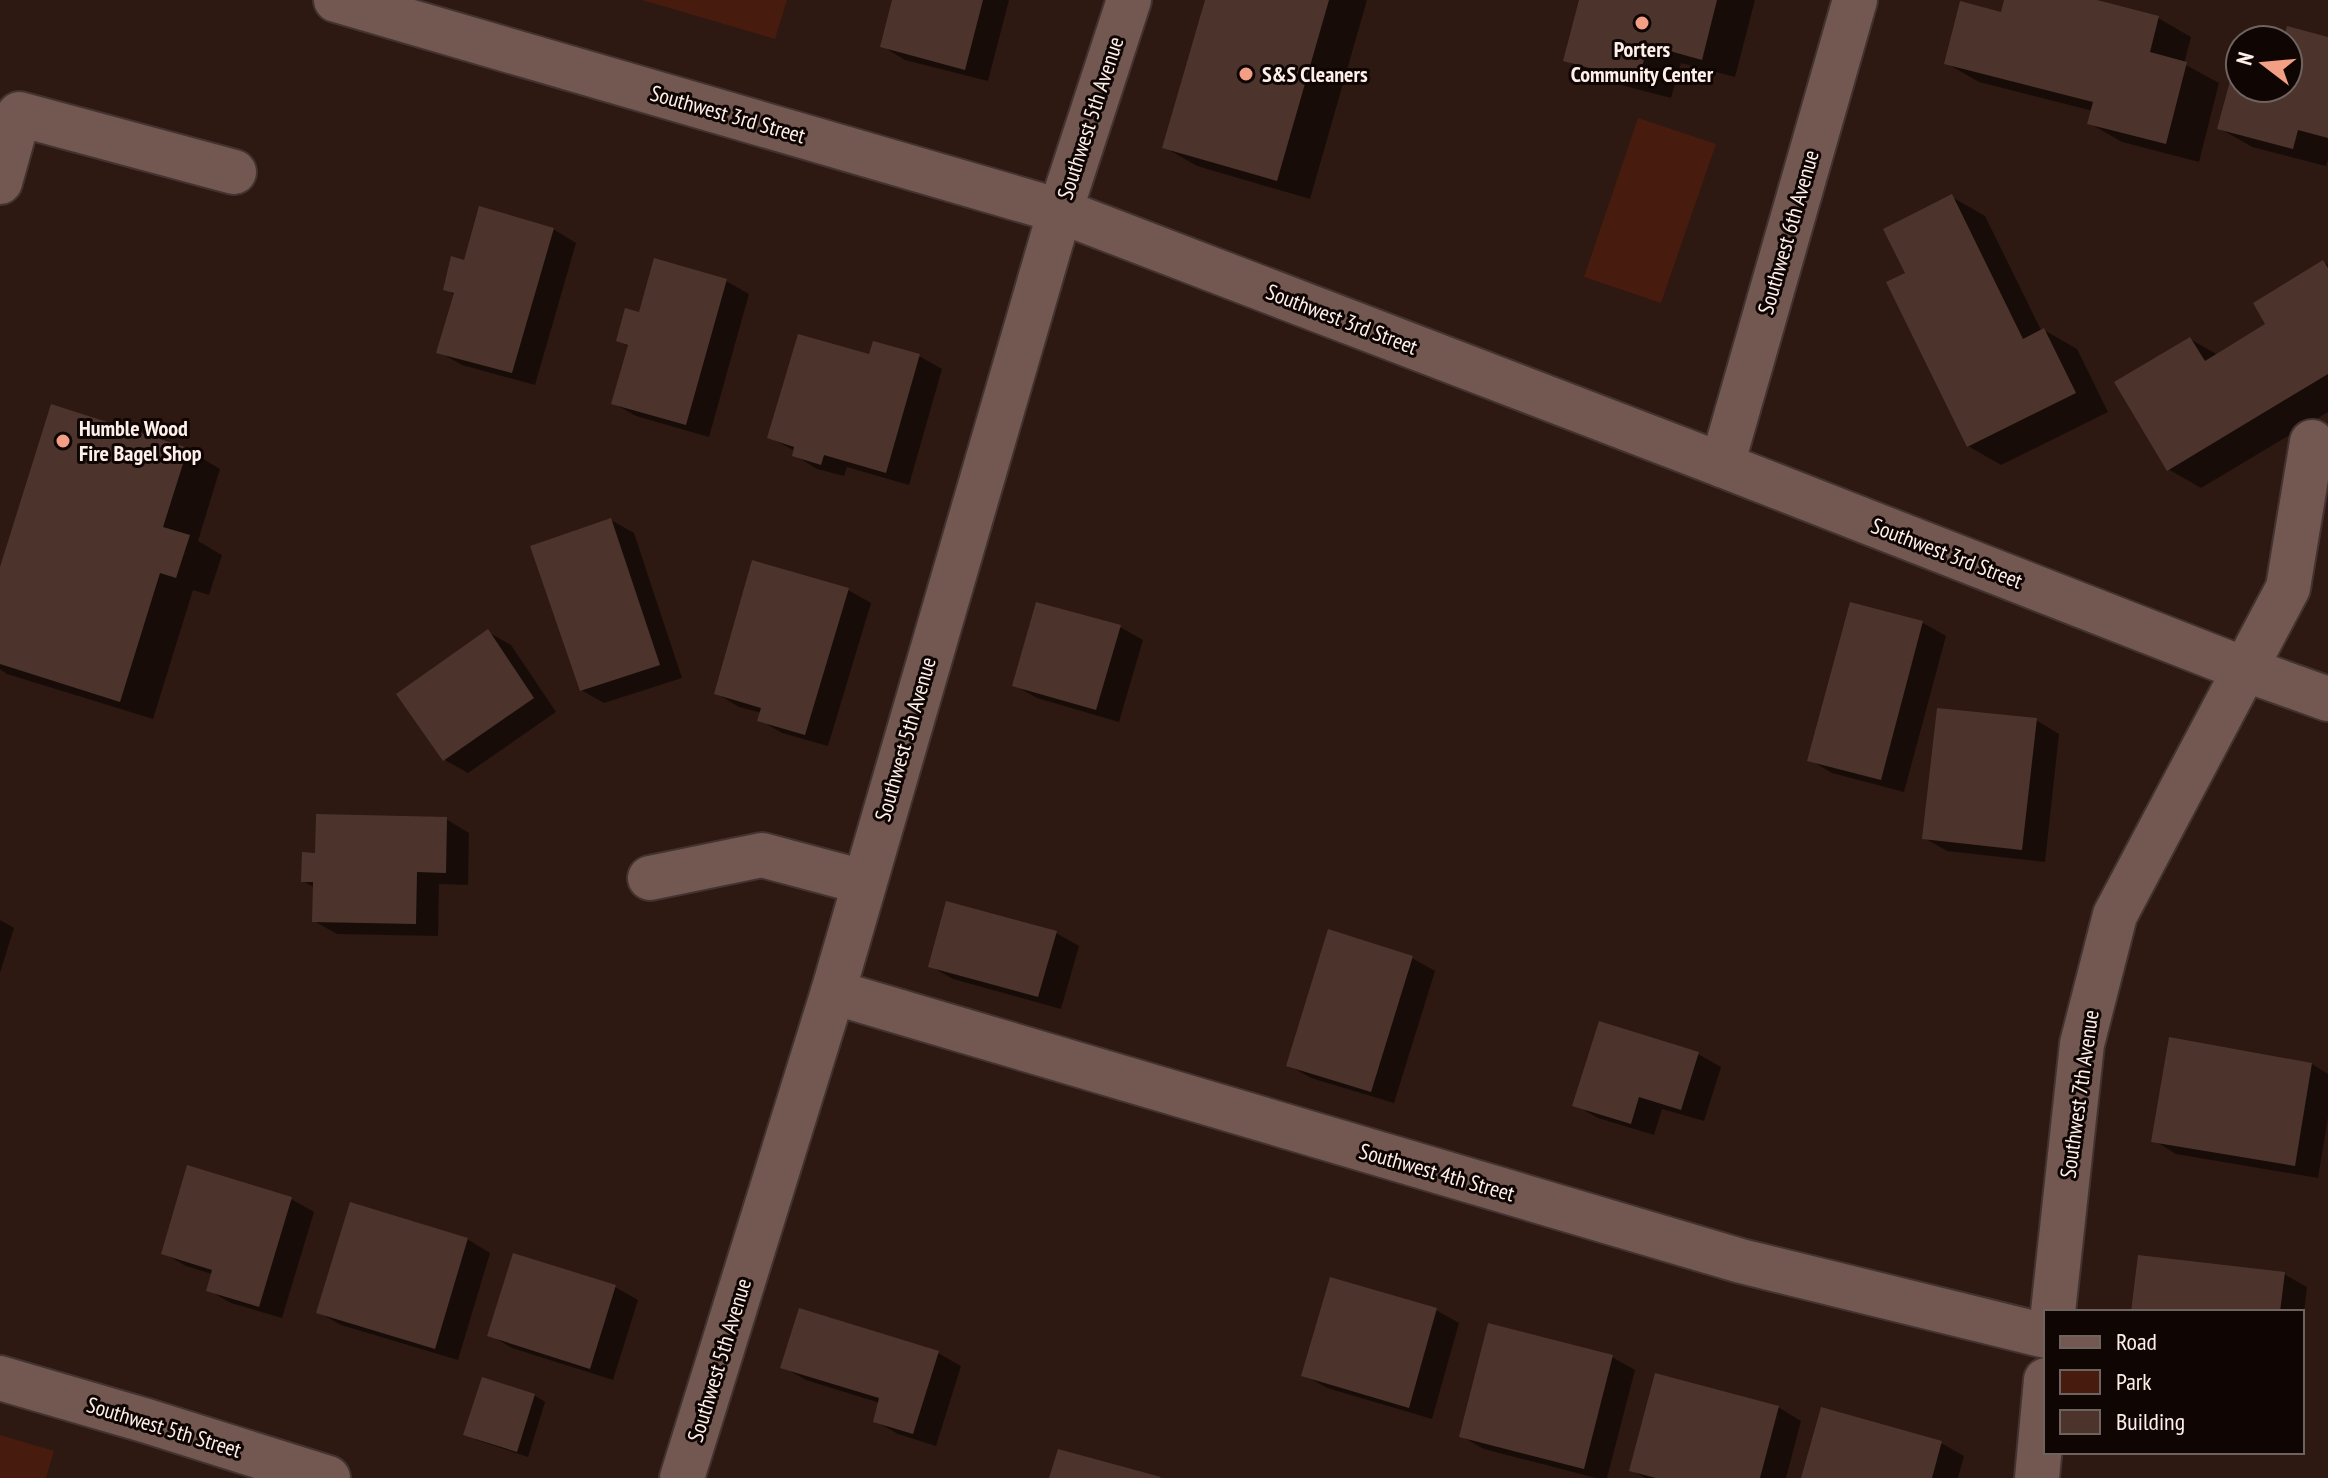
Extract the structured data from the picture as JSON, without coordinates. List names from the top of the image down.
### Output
{
  "streets": {
    "street": [
      "Southwest 3rd Street",
      "Southwest 5th Avenue",
      "Southwest 6th Avenue",
      "Southwest 7th Avenue",
      "Southwest 4th Street",
      "Southwest 5th Street"
    ]
  },
  "crossings": [
    ["Southwest 3rd Street", "Southwest 5th Avenue"],
    ["Southwest 3rd Street", "Southwest 6th Avenue"],
    ["Southwest 3rd Street", "Southwest 7th Avenue"],
    ["Southwest 5th Avenue", "Southwest 4th Street"]
  ],
  "places": ["Porters Community Center", "S&S Cleaners", "Humble Wood Fire Bagel Shop"],
  "legend": ["Road", "Park", "Building"],
  "north": "left"
}
